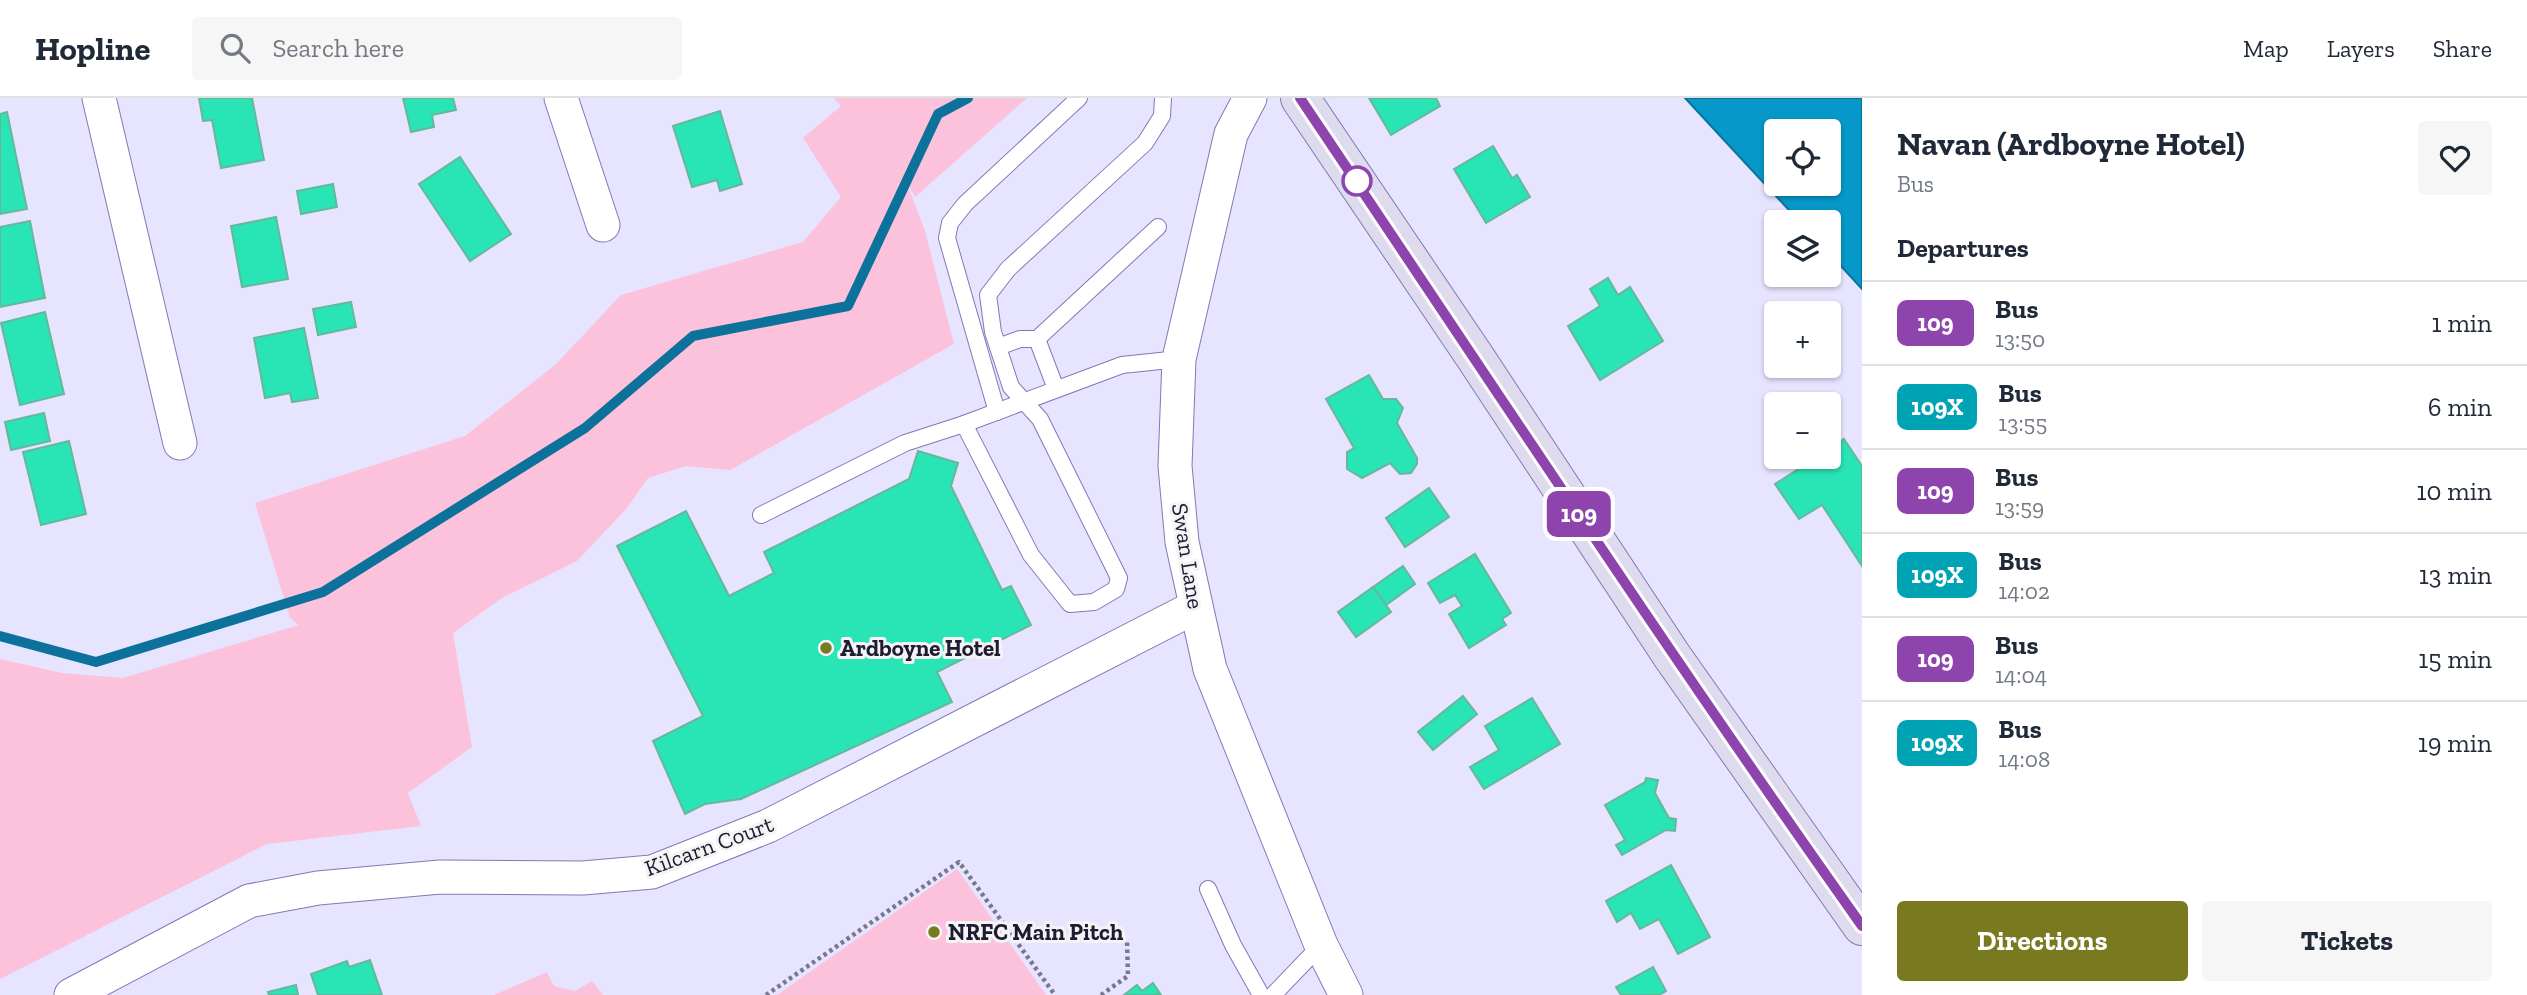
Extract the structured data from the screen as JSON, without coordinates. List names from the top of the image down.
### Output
{
  "streets": {
    "street": ["Swan Lane", "Kilcarn Court"]
  },
  "crossings": [
    ["Swan Lane", "Kilcarn Court"]
  ],
  "places": ["Ardboyne Hotel", "NRFC Main Pitch"],
  "lines": ["bus line 109"],
  "page": {
    "header": "Hopline",
    "search": "Search here",
    "nav": ["Map", "Layers", "Share"],
    "on_map": "109",
    "heading": [
      ["Navan (Ardboyne Hotel)", "Bus"],
      "Departures"
    ],
    "map_buttons": ["+", "−"],
    "list": [
      {
        "mark": "109",
        "name": "Bus",
        "note": "13:50",
        "value": "1 min"
      },
      {
        "mark": "109X",
        "name": "Bus",
        "note": "13:55",
        "value": "6 min"
      },
      {
        "mark": "109",
        "name": "Bus",
        "note": "13:59",
        "value": "10 min"
      },
      {
        "mark": "109X",
        "name": "Bus",
        "note": "14:02",
        "value": "13 min"
      },
      {
        "mark": "109",
        "name": "Bus",
        "note": "14:04",
        "value": "15 min"
      },
      {
        "mark": "109X",
        "name": "Bus",
        "note": "14:08",
        "value": "19 min"
      }
    ],
    "buttons": ["Directions", "Tickets"]
  }
}
